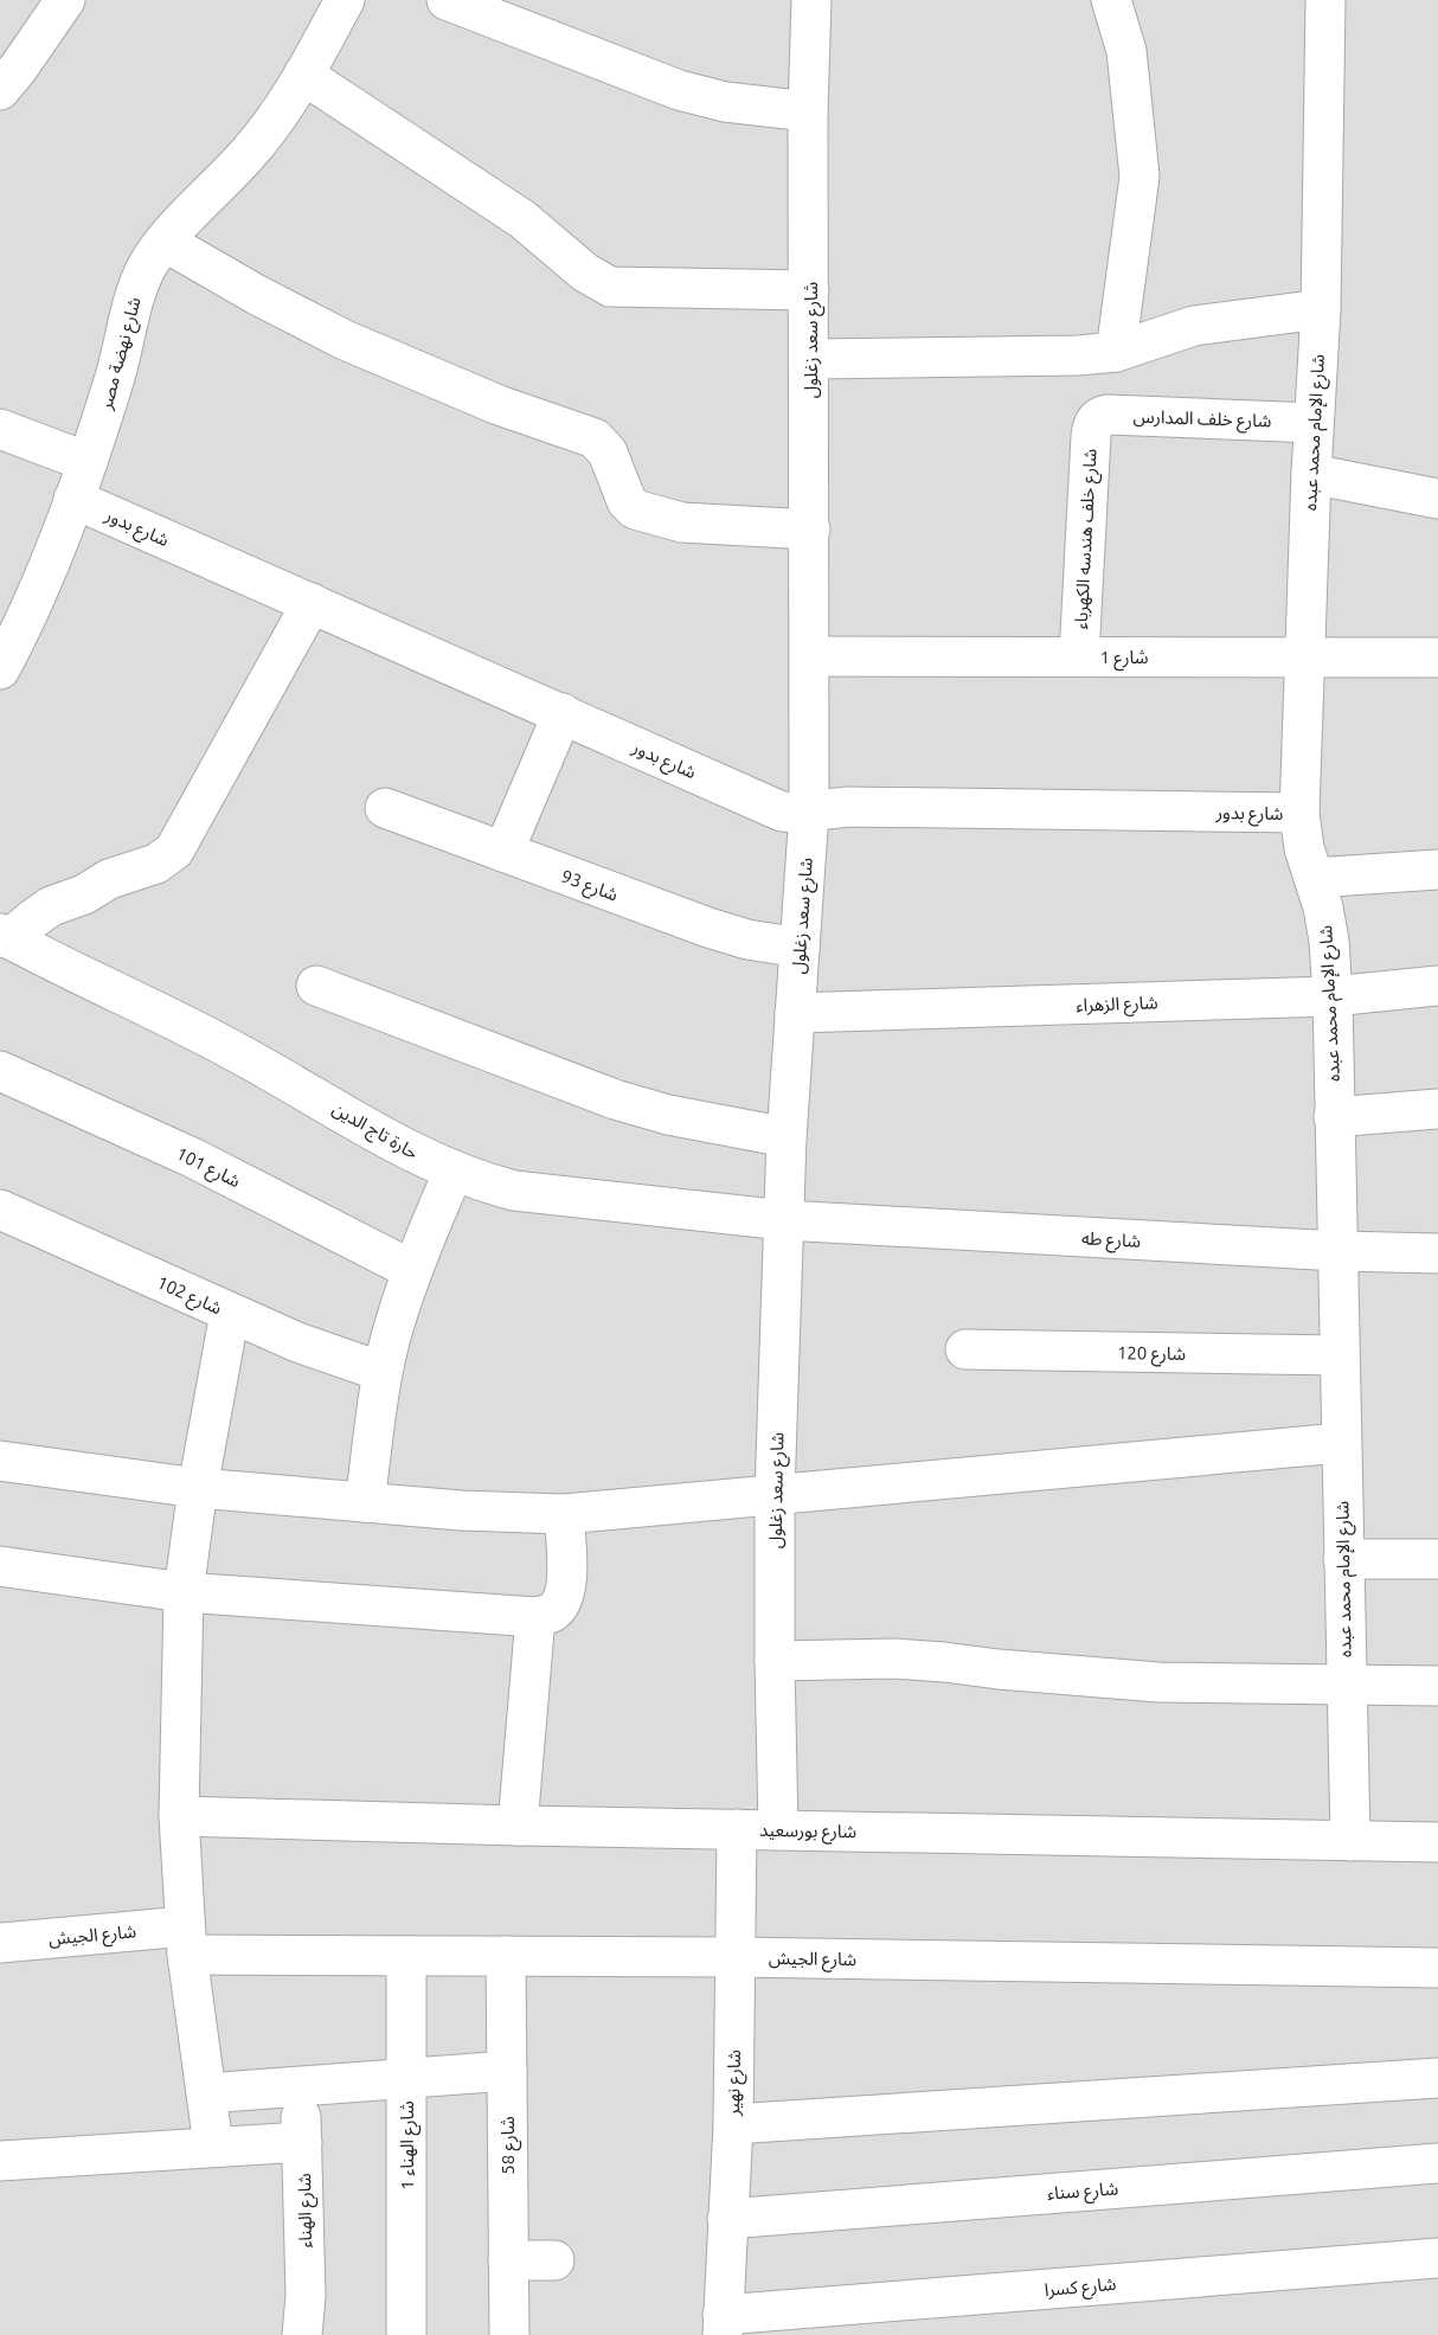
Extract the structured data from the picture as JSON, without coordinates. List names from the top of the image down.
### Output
{
  "streets": {
    "street": [
      "شارع سعد زغلول",
      "شارع نهضة مصر",
      "شارع خلف المدارس",
      "شارع الإمام محمد عبده",
      "شارع بدور",
      "شارع خلف هندسه الكهرباء",
      "شارع 1",
      "شارع 93",
      "شارع الزهراء",
      "حارة تاج الدين",
      "شارع 101",
      "شارع طه",
      "شارع 102",
      "شارع 120",
      "شارع بورسعيد",
      "شارع الجيش",
      "شارع نهير",
      "شارع الهناء 1",
      "شارع 58",
      "شارع سناء",
      "شارع الهناء",
      "شارع كسرا"
    ]
  },
  "crossings": [
    ["شارع سعد زغلول", "شارع بدور"],
    ["شارع سعد زغلول", "شارع 1"],
    ["شارع سعد زغلول", "شارع 93"],
    ["شارع سعد زغلول", "شارع الزهراء"],
    ["شارع سعد زغلول", "حارة تاج الدين"],
    ["شارع سعد زغلول", "شارع طه"],
    ["شارع سعد زغلول", "شارع بورسعيد"],
    ["شارع نهضة مصر", "شارع بدور"],
    ["شارع خلف المدارس", "شارع الإمام محمد عبده"],
    ["شارع خلف المدارس", "شارع خلف هندسه الكهرباء"],
    ["شارع الإمام محمد عبده", "شارع بدور"],
    ["شارع الإمام محمد عبده", "شارع 1"],
    ["شارع الإمام محمد عبده", "شارع الزهراء"],
    ["شارع الإمام محمد عبده", "شارع طه"],
    ["شارع الإمام محمد عبده", "شارع 120"],
    ["شارع الإمام محمد عبده", "شارع بورسعيد"],
    ["شارع خلف هندسه الكهرباء", "شارع 1"],
    ["حارة تاج الدين", "شارع طه"],
    ["شارع بورسعيد", "شارع نهير"],
    ["شارع الجيش", "شارع نهير"],
    ["شارع الجيش", "شارع الهناء 1"],
    ["شارع الجيش", "شارع 58"],
    ["شارع نهير", "شارع سناء"],
    ["شارع نهير", "شارع كسرا"]
  ]
}
